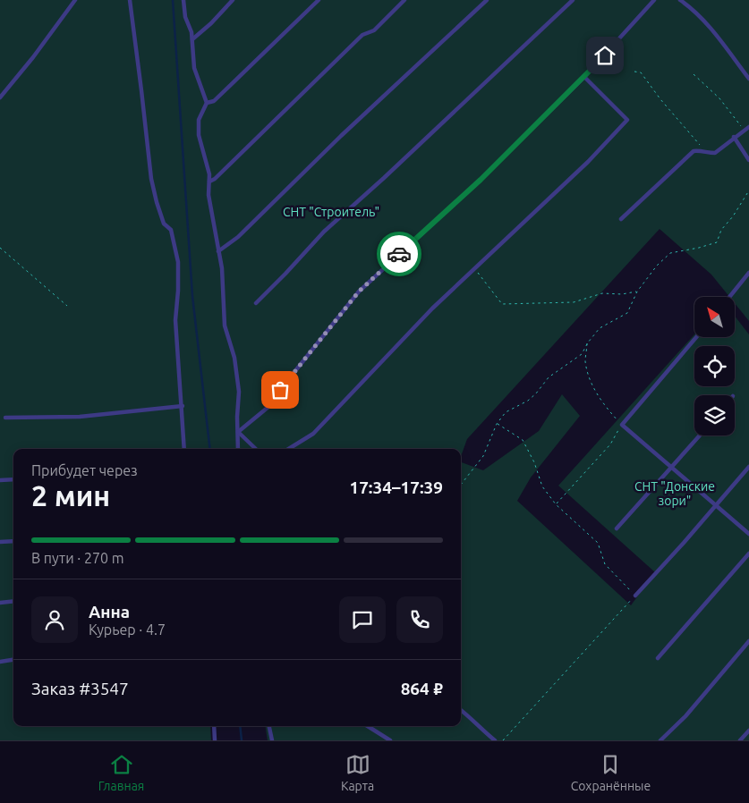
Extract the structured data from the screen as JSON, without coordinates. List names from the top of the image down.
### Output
{
  "parks": ["СНТ \"Строитель\"", "СНТ \"Донские зори\""],
  "north": "top left",
  "page": {
    "heading": ["2 мин", "Прибудет через", "17:34–17:39"],
    "panel": [
      "Анна",
      "Курьер · 4.7",
      "Заказ #3547",
      "864 ₽"
    ],
    "bar": "В пути · 270 m",
    "tabs": ["Главная", "Карта", "Сохранённые"]
  }
}
